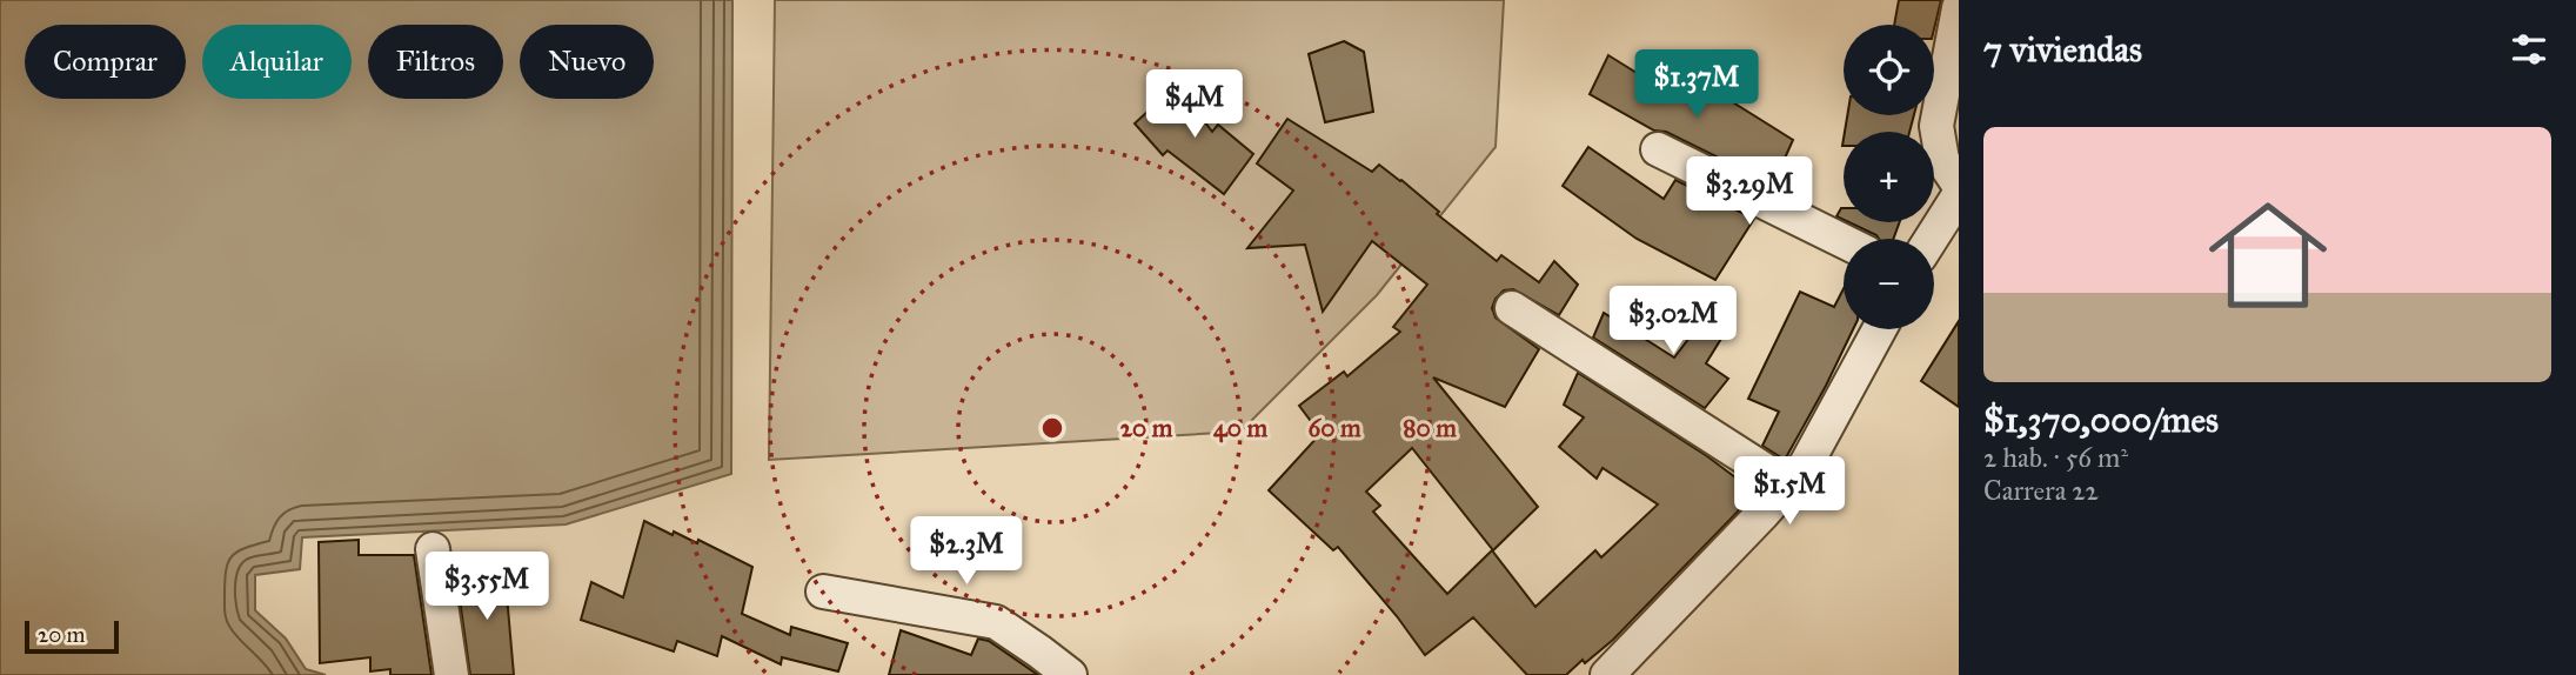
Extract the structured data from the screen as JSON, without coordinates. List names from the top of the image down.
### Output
{
  "scale_bar": "20 m",
  "page": {
    "heading": "7 viviendas",
    "map_buttons": ["+", "−"],
    "chip": [
      "Comprar",
      "Alquilar",
      "Filtros",
      "Nuevo"
    ],
    "price": [
      "$1.37M",
      "$4M",
      "$3.29M",
      "$3.02M",
      "$1.5M",
      "$2.3M",
      "$3.55M"
    ],
    "list": [
      {
        "name": "$1,370,000/mes",
        "note": "2 hab. · 56 m² · Carrera 22"
      }
    ],
    "scale": "20 m"
  },
  "rings": [
    "20 m",
    "40 m",
    "60 m",
    "80 m"
  ]
}
